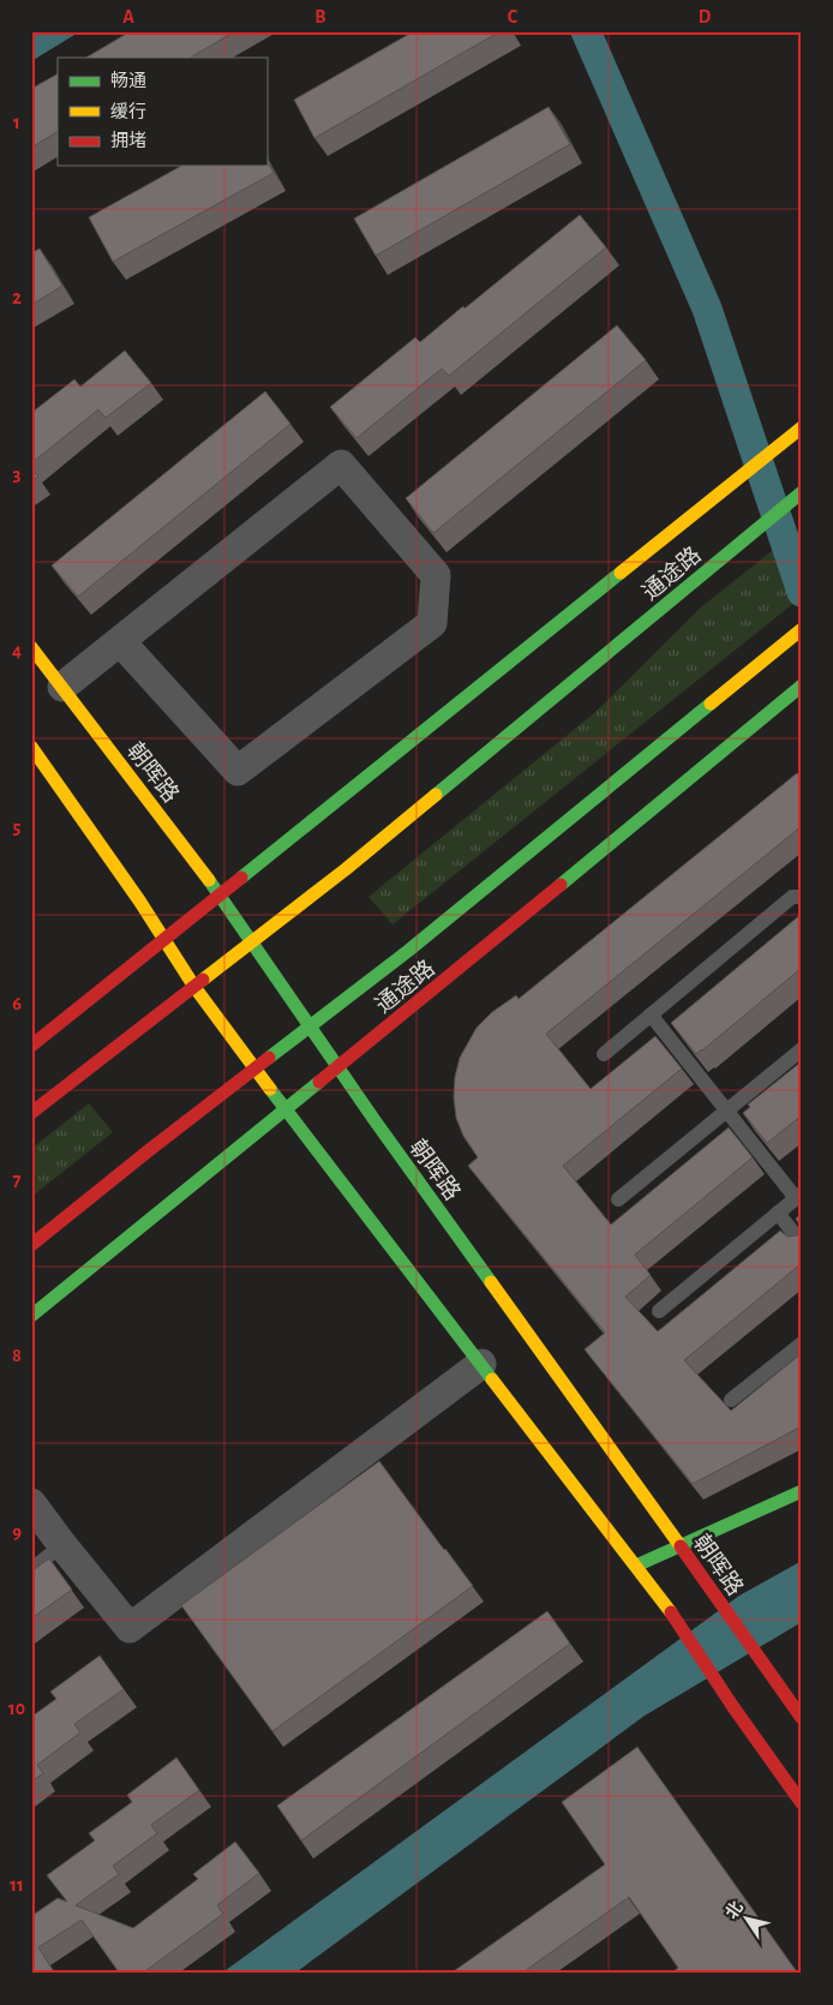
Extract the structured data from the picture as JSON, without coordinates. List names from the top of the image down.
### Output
{
  "streets": {
    "main road": ["通途路", "朝晖路"]
  },
  "crossings": [
    ["通途路", "朝晖路"]
  ],
  "legend": ["畅通", "缓行", "拥堵"],
  "north": "top left",
  "grid": {
    "columns": [
      "A",
      "B",
      "C",
      "D"
    ],
    "rows": [
      "1",
      "2",
      "3",
      "4",
      "5",
      "6",
      "7",
      "8",
      "9",
      "10",
      "11"
    ]
  }
}
